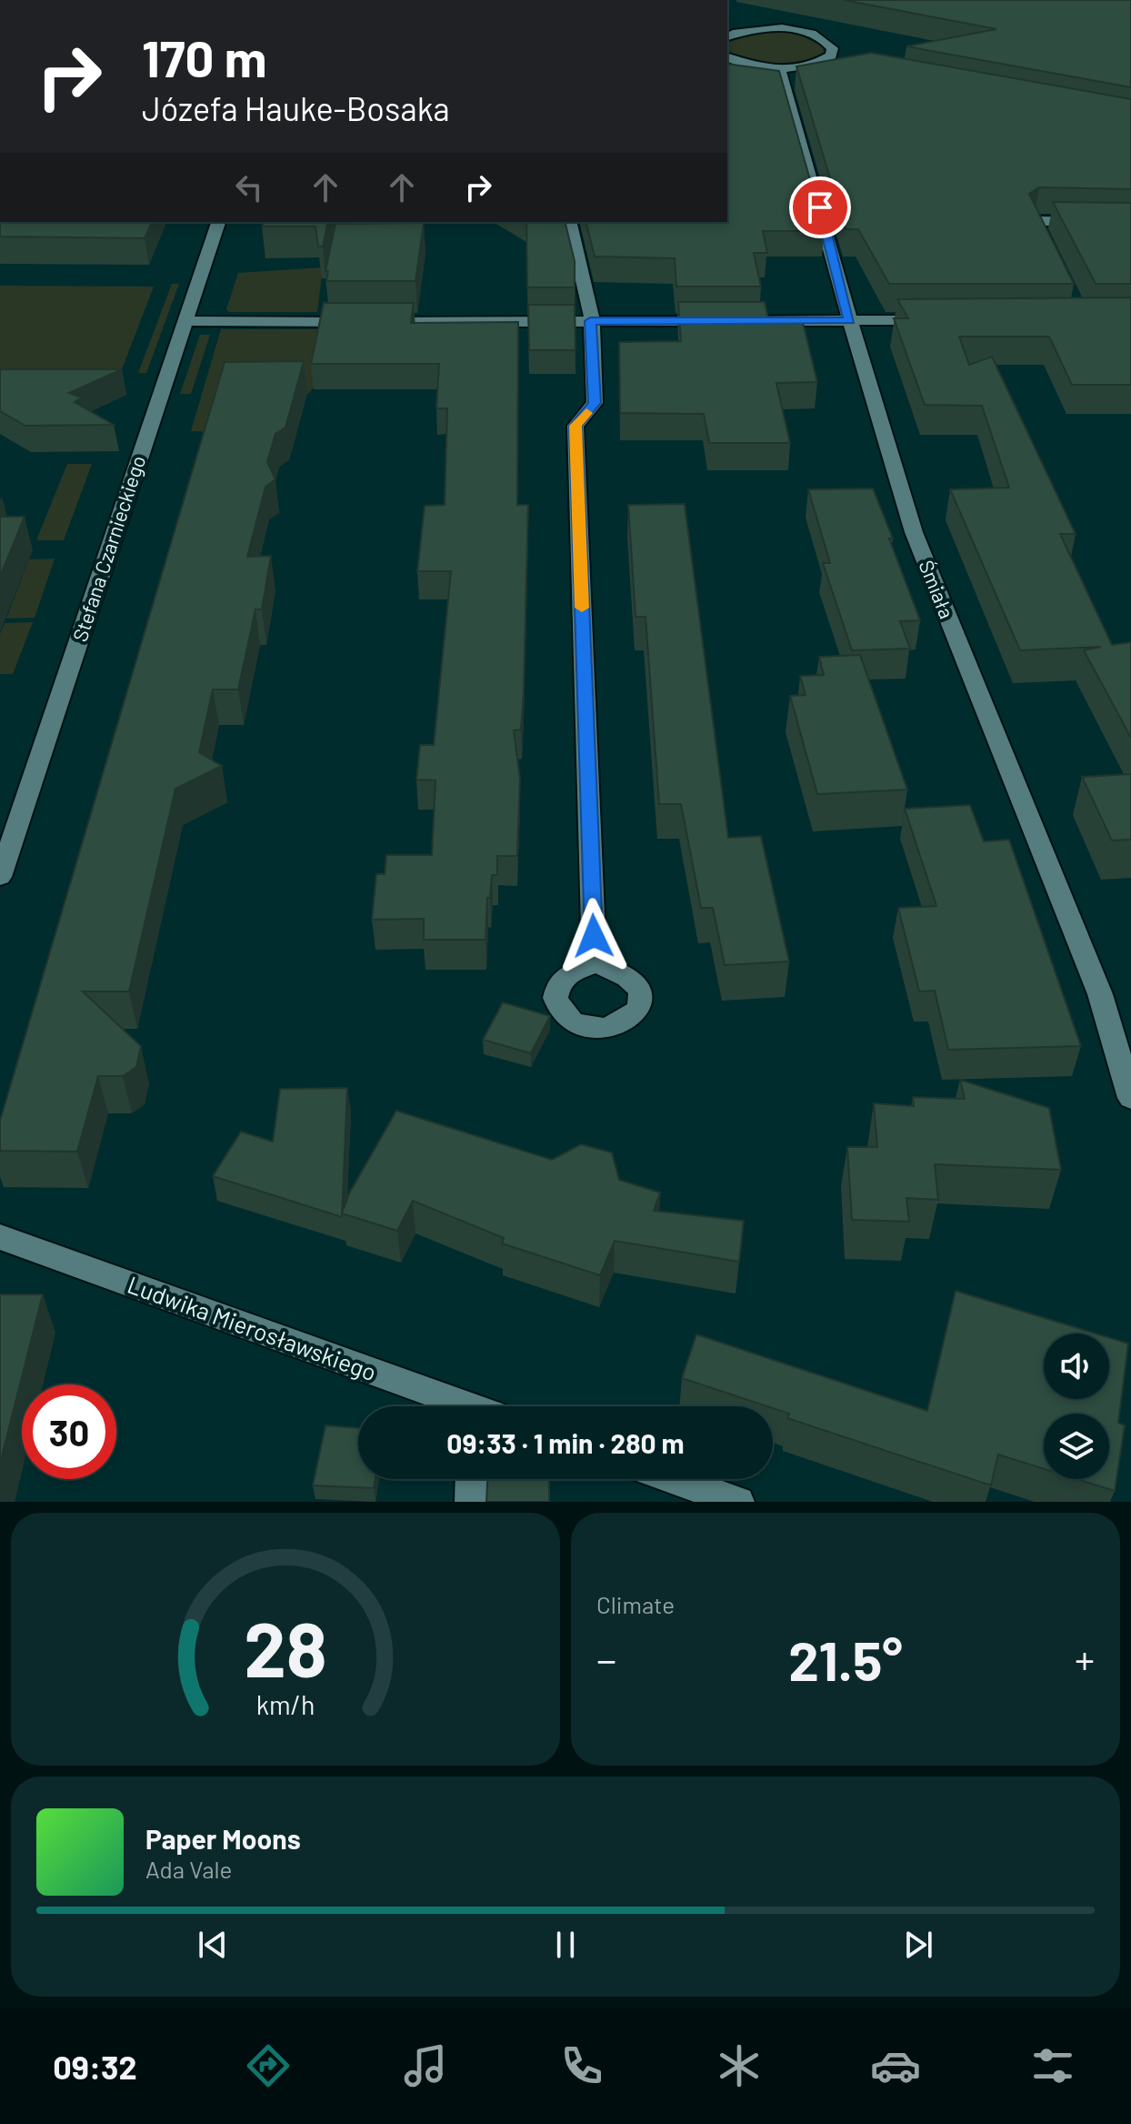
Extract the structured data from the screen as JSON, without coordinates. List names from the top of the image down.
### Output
{
  "streets": {
    "street": ["Stefana Czarnieckiego", "Śmiała", "Ludwika Mierosławskiego"]
  },
  "page": {
    "turn": ["170 m", "Józefa Hauke-Bosaka"],
    "limit": "30",
    "trip": "09:33 · 1 min · 280 m",
    "tile": "Climate",
    "heat": ["−", "21.5°", "+"],
    "song": ["Paper Moons", "Ada Vale"],
    "tabs": "09:32",
    "gauge": ["28", "km/h"]
  }
}
